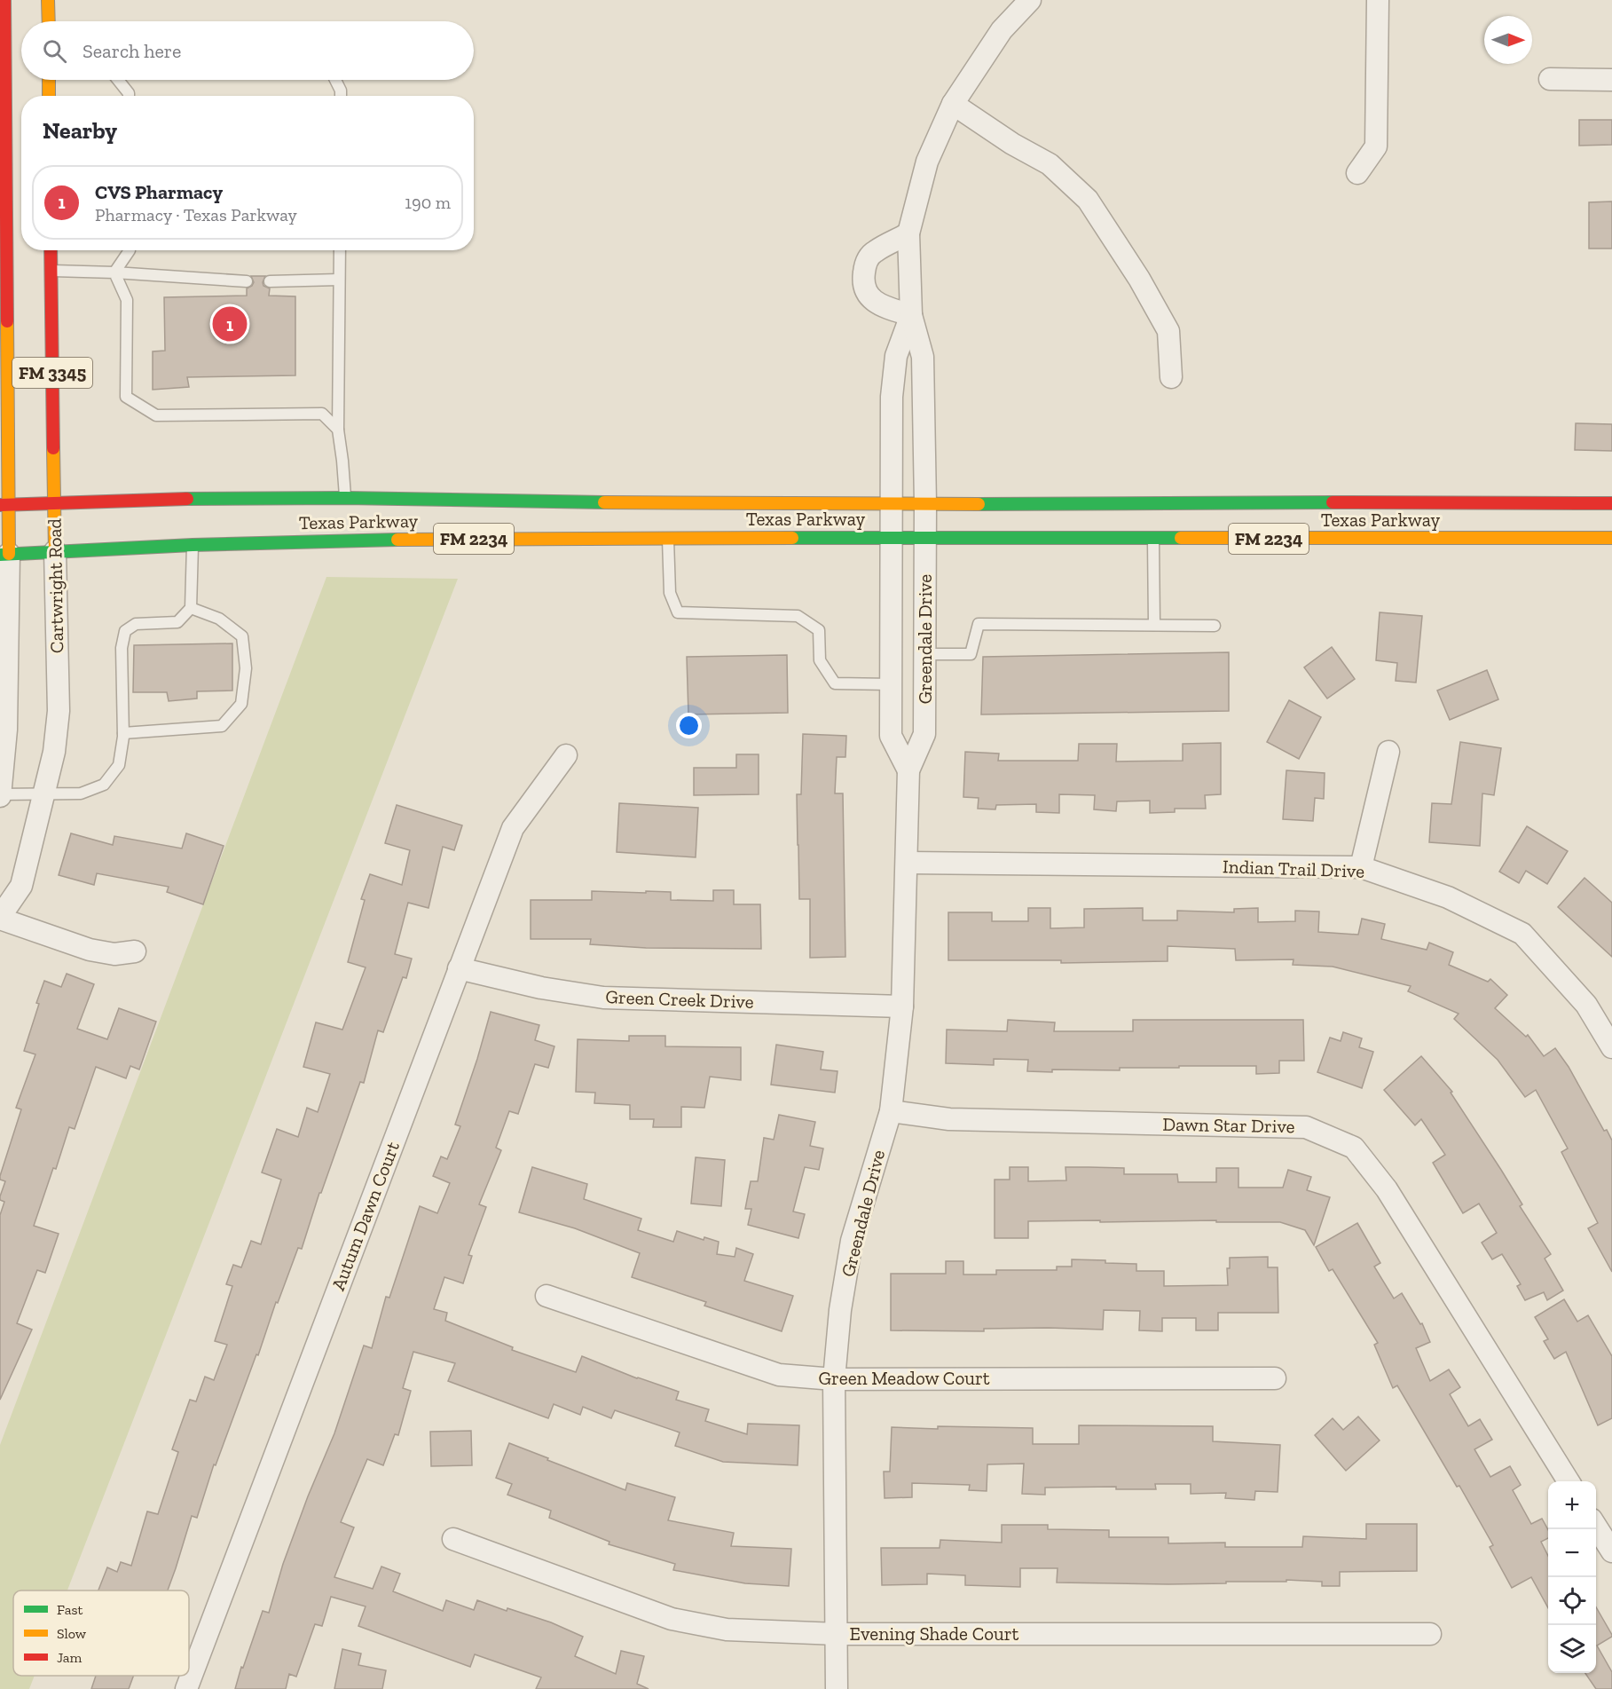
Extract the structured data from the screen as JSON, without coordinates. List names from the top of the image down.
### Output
{
  "streets": {
    "main road": [
      "FM 3345",
      "Texas Parkway",
      "FM 2234",
      "Cartwright Road"
    ],
    "street": [
      "Greendale Drive",
      "Indian Trail Drive",
      "Green Creek Drive",
      "Dawn Star Drive",
      "Autum Dawn Court",
      "Green Meadow Court",
      "Evening Shade Court"
    ]
  },
  "crossings": [
    ["FM 3345", "Texas Parkway"],
    ["Texas Parkway", "Cartwright Road"],
    ["Texas Parkway", "Greendale Drive"],
    ["Greendale Drive", "Indian Trail Drive"],
    ["Greendale Drive", "Green Creek Drive"],
    ["Greendale Drive", "Dawn Star Drive"],
    ["Greendale Drive", "Green Meadow Court"],
    ["Greendale Drive", "Evening Shade Court"],
    ["Green Creek Drive", "Autum Dawn Court"]
  ],
  "legend": ["Fast", "Slow", "Jam"],
  "north": "right",
  "page": {
    "search": "Search here",
    "heading": "Nearby",
    "list": [
      {
        "mark": "1",
        "name": "CVS Pharmacy",
        "note": "Pharmacy · Texas Parkway",
        "value": "190 m"
      }
    ],
    "pins": "1",
    "map_buttons": ["+", "−"]
  }
}
